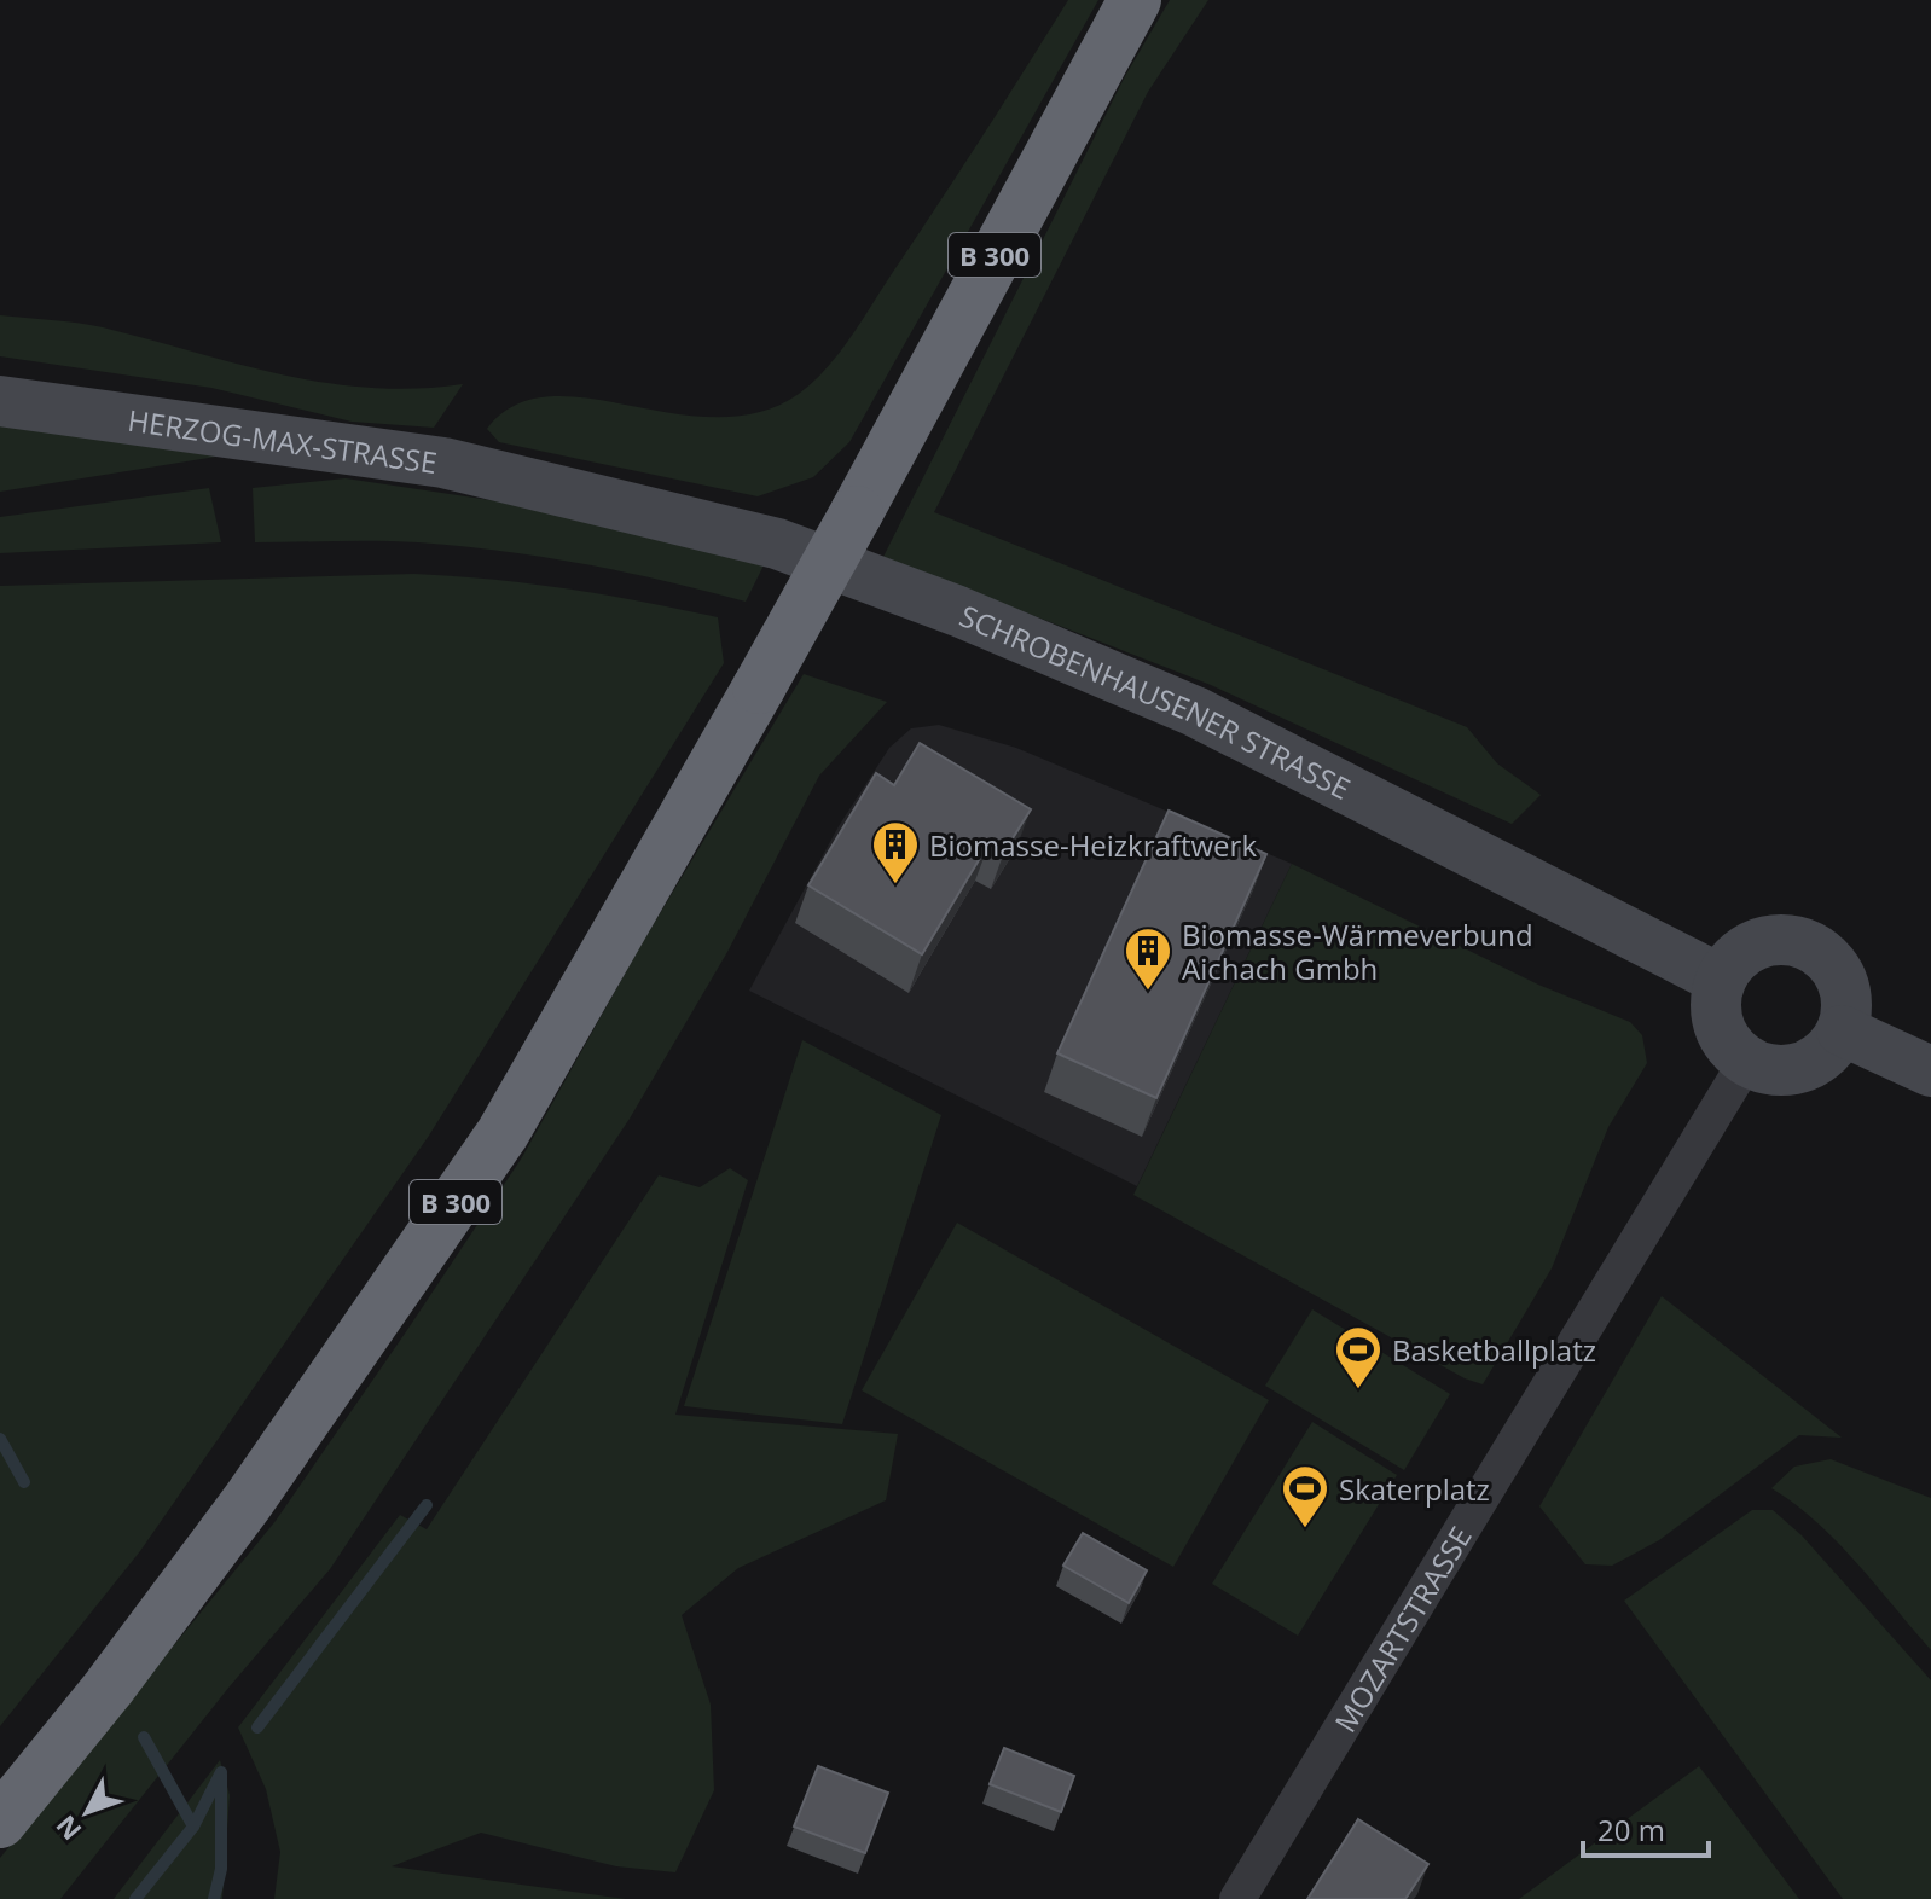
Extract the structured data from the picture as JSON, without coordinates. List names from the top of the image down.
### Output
{
  "streets": {
    "highway": ["B 300"],
    "main road": ["HERZOG-MAX-STRASSE", "SCHROBENHAUSENER STRASSE"],
    "street": ["MOZARTSTRASSE"]
  },
  "crossings": [
    ["HERZOG-MAX-STRASSE", "SCHROBENHAUSENER STRASSE"],
    ["SCHROBENHAUSENER STRASSE", "MOZARTSTRASSE"]
  ],
  "places": {
    "building": ["Biomasse-Heizkraftwerk", "Biomasse-Wärmeverbund Aichach Gmbh"],
    "sports": ["Basketballplatz", "Skaterplatz"]
  },
  "scale_bar": "20 m",
  "north": "bottom left"
}
